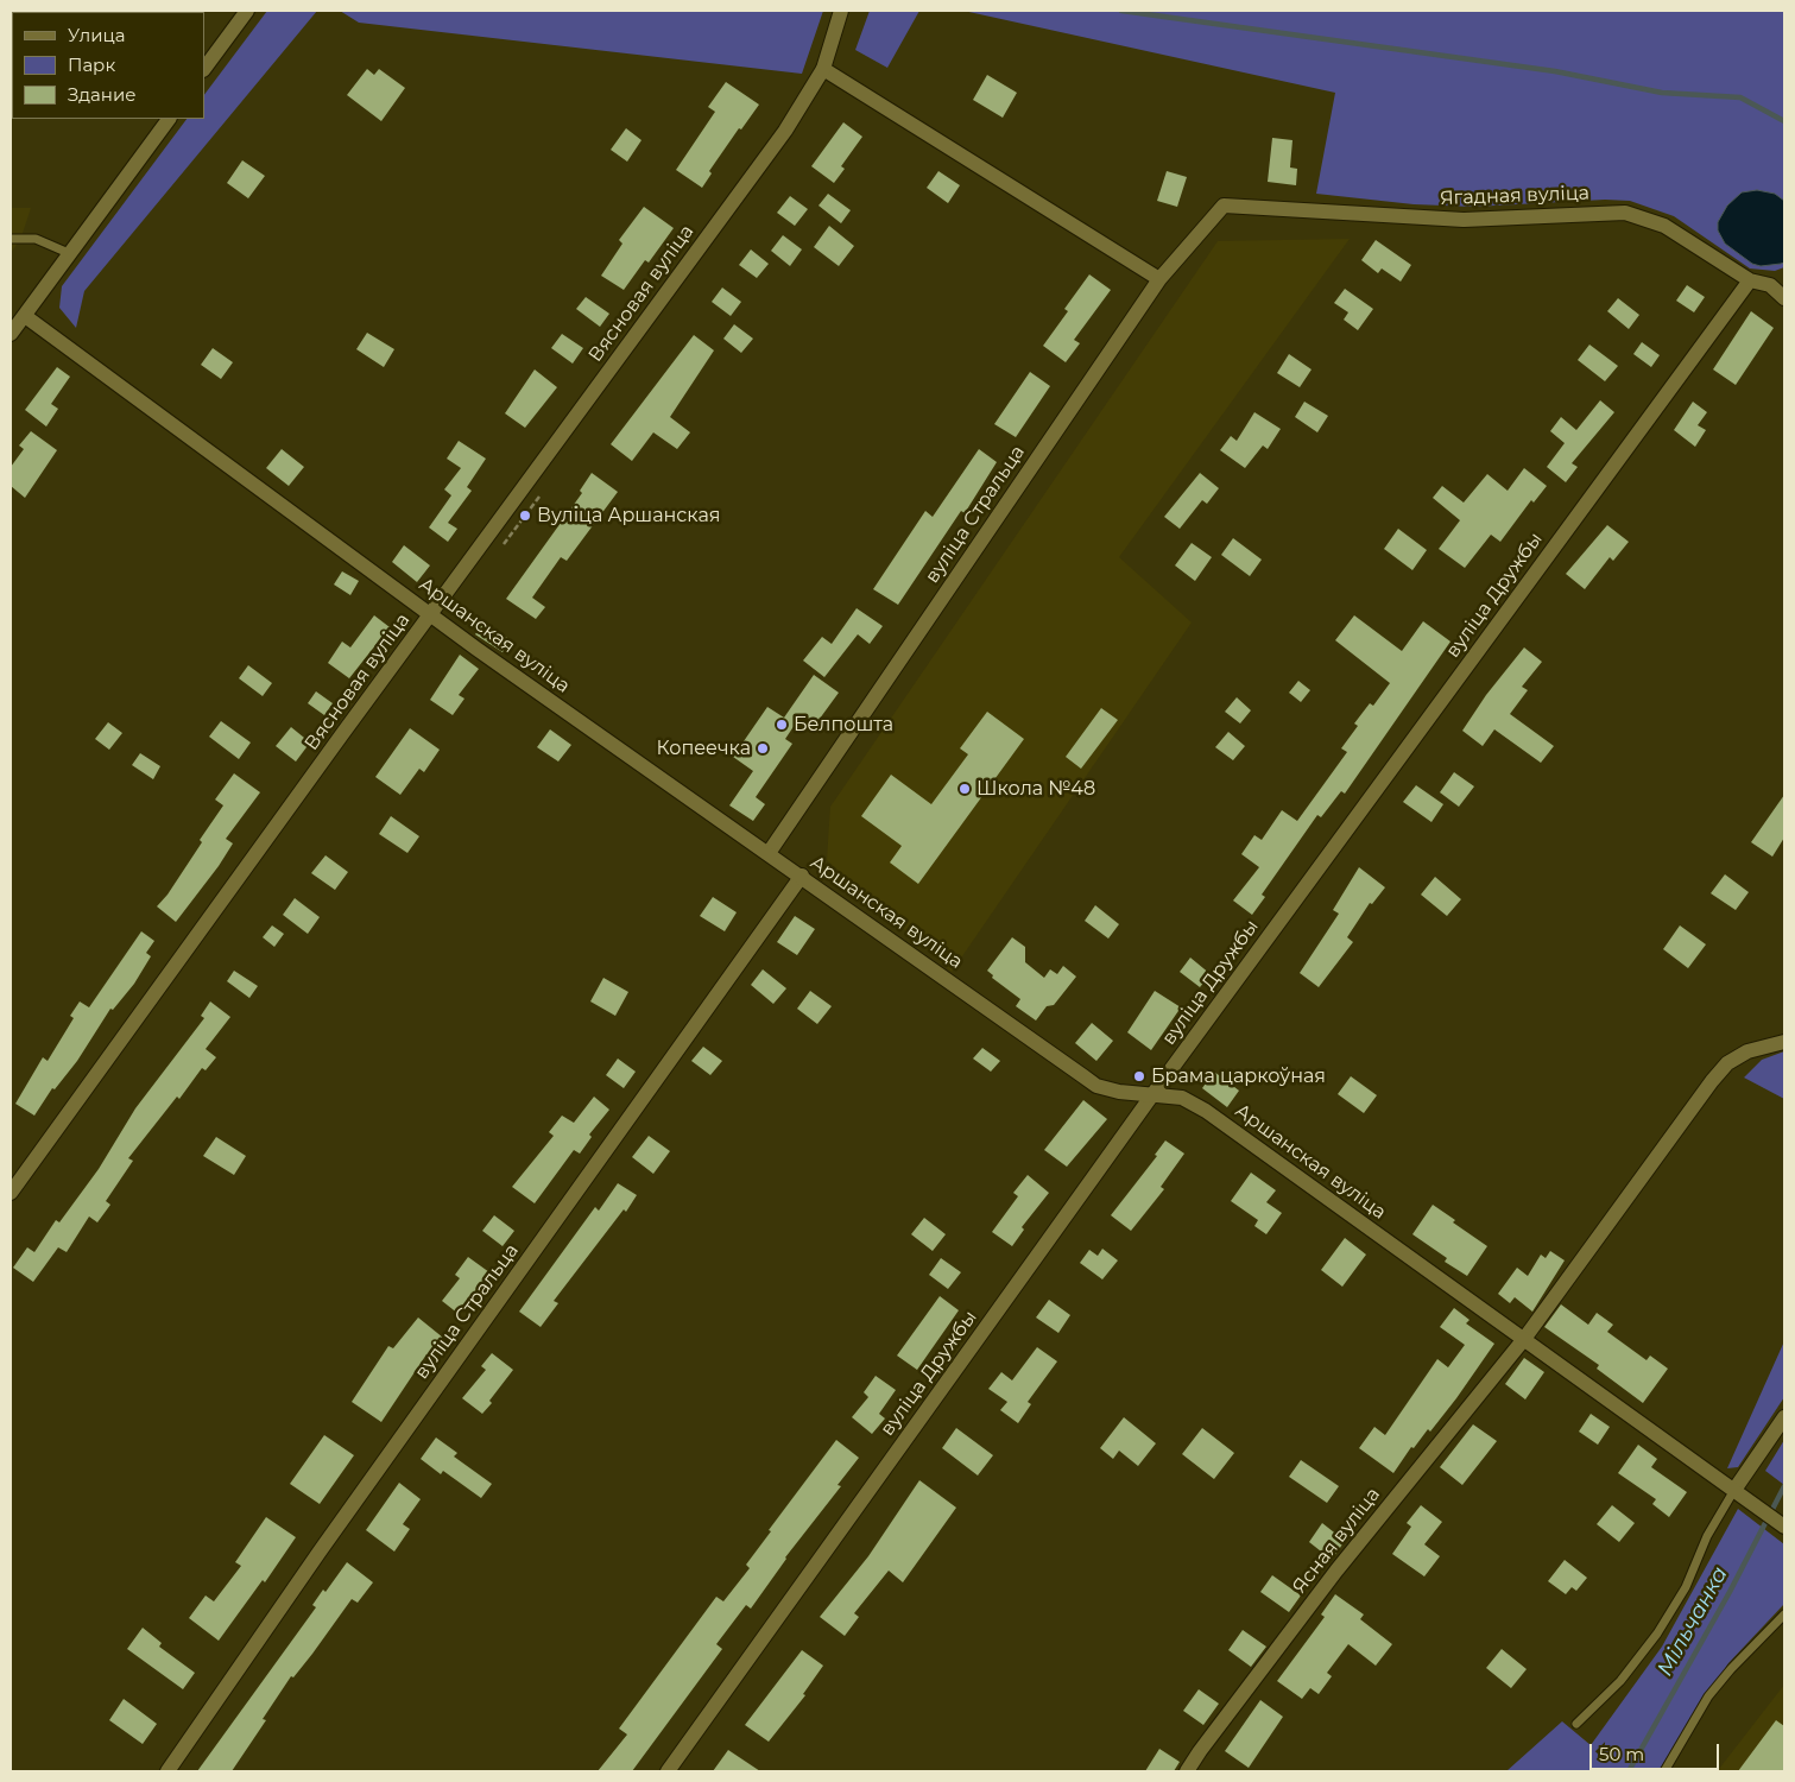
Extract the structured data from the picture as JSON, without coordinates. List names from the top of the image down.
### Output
{
  "streets": {
    "street": [
      "Ягадная вуліца",
      "Вясновая вуліца",
      "вуліца Стральца",
      "вуліца Дружбы",
      "Аршанская вуліца",
      "Ясная вуліца"
    ]
  },
  "crossings": [
    ["Ягадная вуліца", "вуліца Стральца"],
    ["Ягадная вуліца", "вуліца Дружбы"],
    ["Вясновая вуліца", "Аршанская вуліца"],
    ["вуліца Стральца", "Аршанская вуліца"],
    ["вуліца Дружбы", "Аршанская вуліца"],
    ["Аршанская вуліца", "Ясная вуліца"]
  ],
  "water": ["Мільчанка"],
  "places": [
    "Вуліца Аршанская",
    "Белпошта",
    "Копеечка",
    "Школа №48",
    "Брама царкоўная"
  ],
  "legend": ["Улица", "Парк", "Здание"],
  "scale_bar": "50 m"
}
